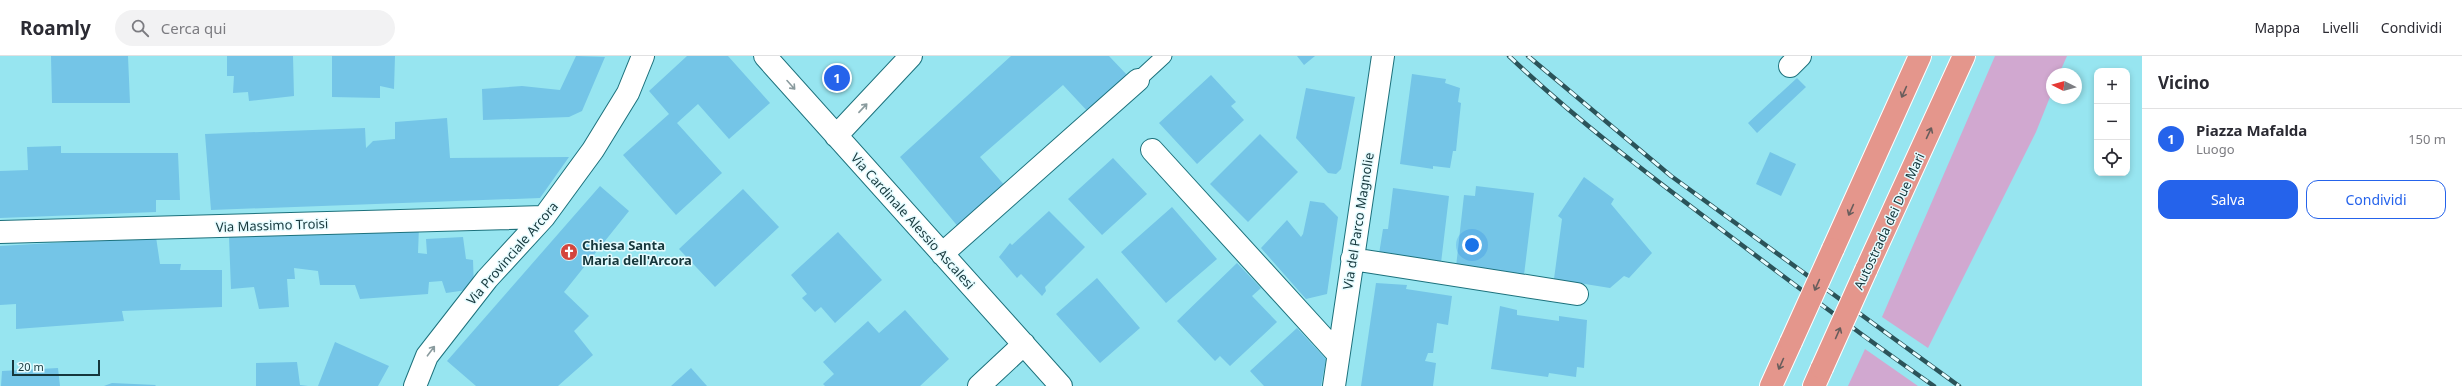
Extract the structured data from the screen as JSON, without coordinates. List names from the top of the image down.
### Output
{
  "streets": {
    "highway": ["Autostrada dei Due Mari"],
    "street": [
      "Via Cardinale Alessio Ascalesi",
      "Via del Parco Magnolie",
      "Via Massimo Troisi",
      "Via Provinciale Arcora"
    ]
  },
  "crossings": [
    ["Via Massimo Troisi", "Via Provinciale Arcora"]
  ],
  "one_way": ["Via Provinciale Arcora"],
  "places": {
    "church": ["Chiesa Santa Maria dell'Arcora"]
  },
  "scale_bar": "20 m",
  "north": "left",
  "page": {
    "header": "Roamly",
    "search": "Cerca qui",
    "nav": ["Mappa", "Livelli", "Condividi"],
    "heading": "Vicino",
    "pins": "1",
    "map_buttons": ["+", "−"],
    "list": [
      {
        "mark": "1",
        "name": "Piazza Mafalda",
        "note": "Luogo",
        "value": "150 m"
      }
    ],
    "buttons": ["Salva", "Condividi"],
    "scale": "20 m"
  }
}
